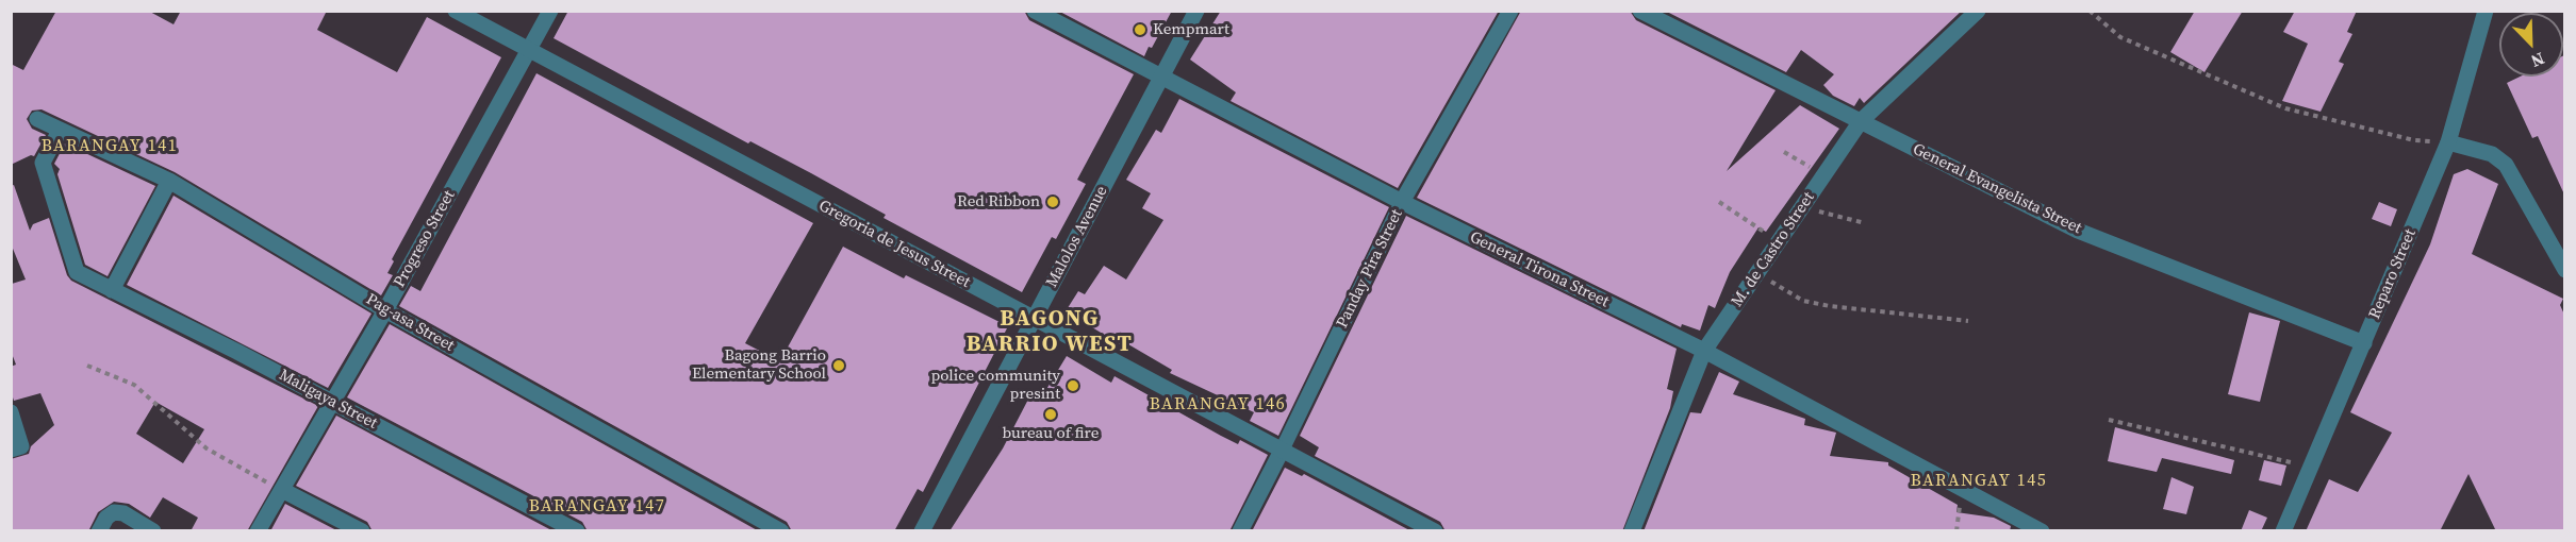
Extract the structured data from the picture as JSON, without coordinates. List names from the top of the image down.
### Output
{
  "streets": {
    "street": [
      "General Evangelista Street",
      "Malolos Avenue",
      "Progreso Street",
      "Gregoria de Jesus Street",
      "M. de Castro Street",
      "Panday Pira Street",
      "General Tirona Street",
      "Reparo Street",
      "Pag-asa Street",
      "Maligaya Street"
    ]
  },
  "crossings": [
    ["General Evangelista Street", "M. de Castro Street"],
    ["General Evangelista Street", "Reparo Street"],
    ["Malolos Avenue", "Gregoria de Jesus Street"],
    ["Malolos Avenue", "General Tirona Street"],
    ["Progreso Street", "Gregoria de Jesus Street"],
    ["Progreso Street", "Pag-asa Street"],
    ["Progreso Street", "Maligaya Street"],
    ["Gregoria de Jesus Street", "Panday Pira Street"],
    ["M. de Castro Street", "General Tirona Street"],
    ["Panday Pira Street", "General Tirona Street"],
    ["Pag-asa Street", "Maligaya Street"]
  ],
  "districts": [
    "BARANGAY 141",
    "BAGONG BARRIO WEST",
    "BARANGAY 146",
    "BARANGAY 145",
    "BARANGAY 147"
  ],
  "places": [
    "Kempmart",
    "Red Ribbon",
    "Bagong Barrio Elementary School",
    "police community presint",
    "bureau of fire"
  ],
  "north": "bottom right"
}
